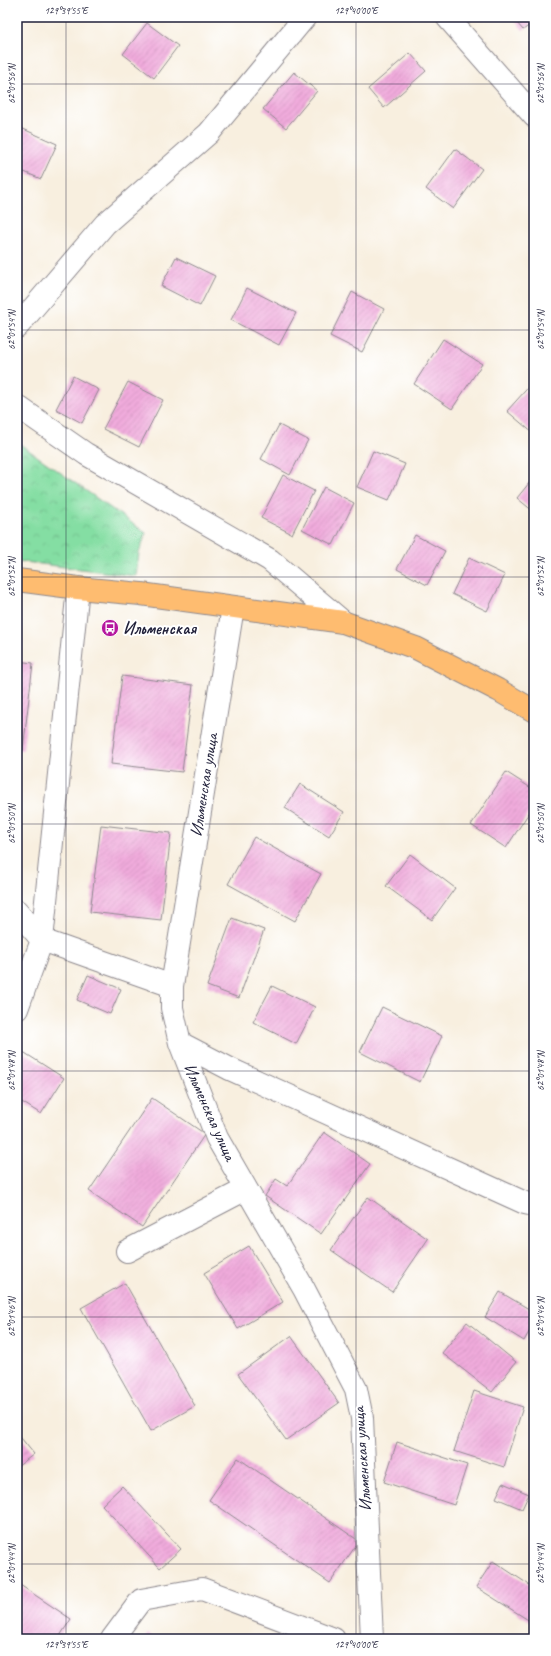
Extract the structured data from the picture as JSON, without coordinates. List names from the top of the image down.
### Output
{
  "streets": {
    "street": ["Ильменская улица"]
  },
  "places": {
    "bus stop": ["Ильменская"]
  },
  "coordinates": [
    "129°39'55\"E",
    "129°40'00\"E",
    "62°01'56\"N",
    "62°01'54\"N",
    "62°01'52\"N",
    "62°01'50\"N",
    "62°01'48\"N",
    "62°01'46\"N",
    "62°01'44\"N"
  ]
}
